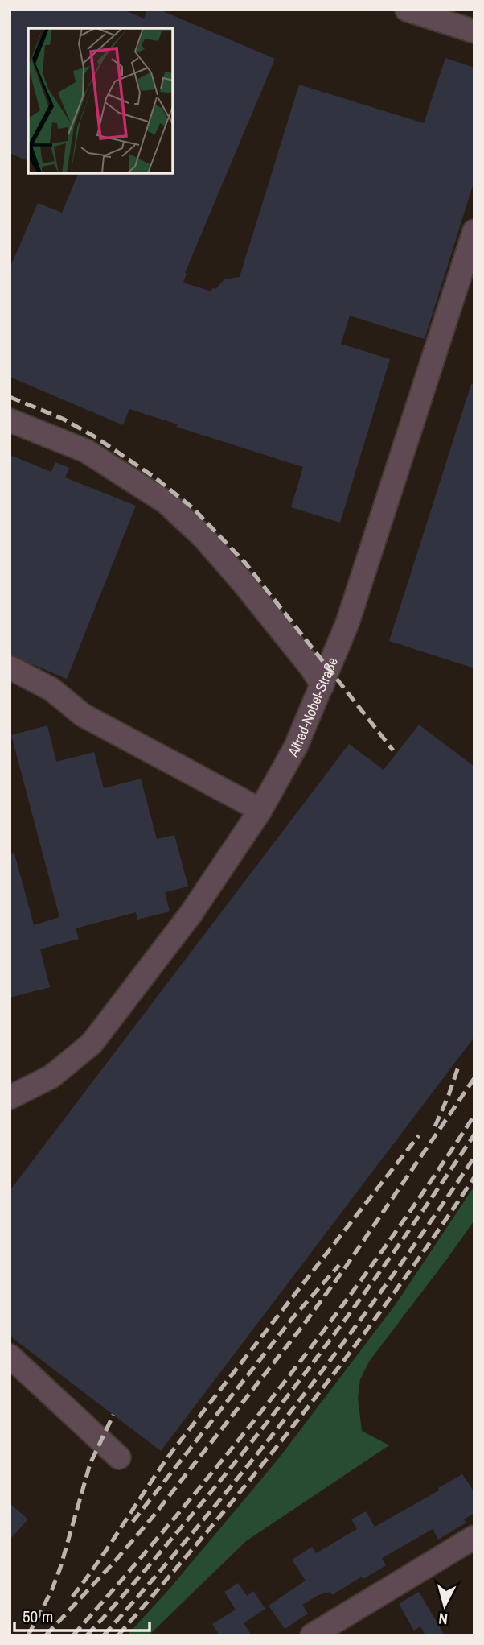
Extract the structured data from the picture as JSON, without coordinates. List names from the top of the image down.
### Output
{
  "streets": {
    "street": ["Alfred-Nobel-Straße"]
  },
  "scale_bar": "50 m",
  "north": "bottom"
}
